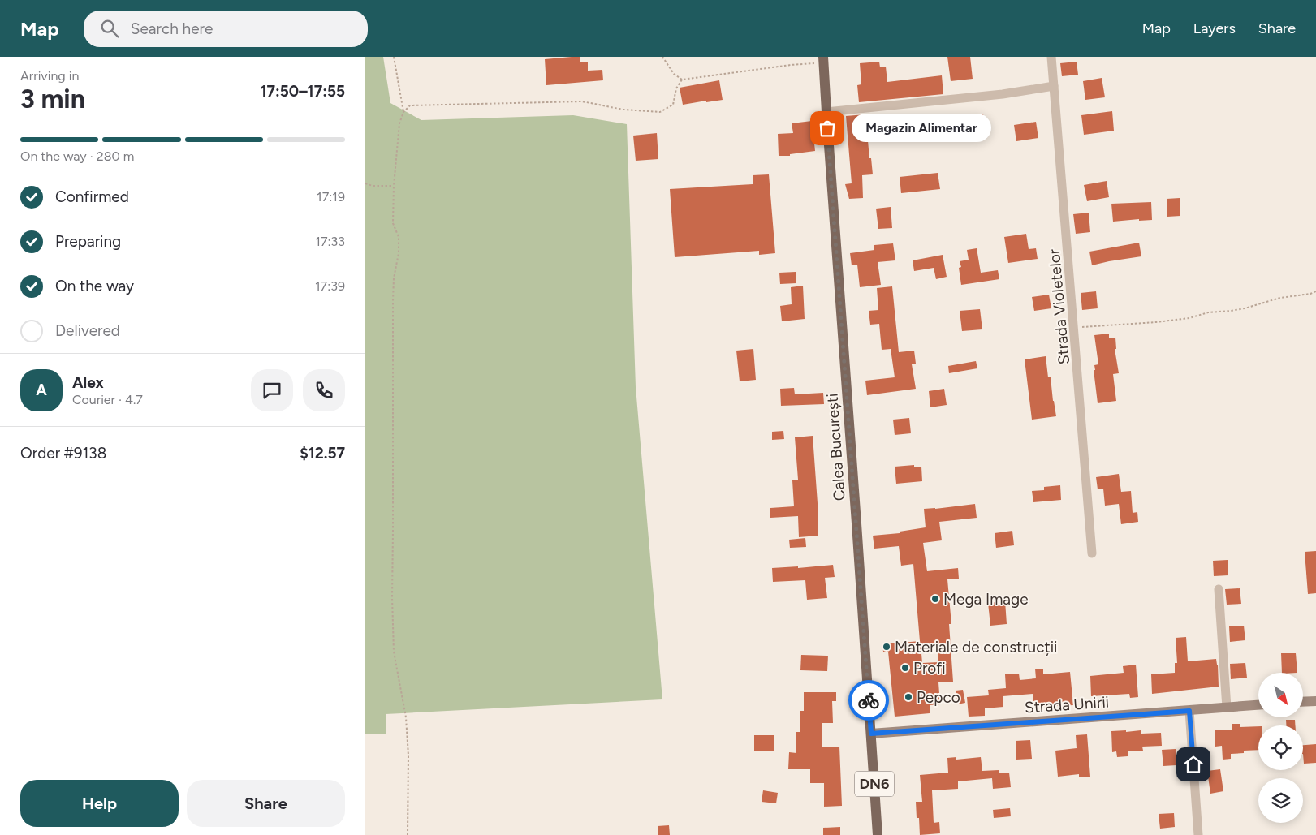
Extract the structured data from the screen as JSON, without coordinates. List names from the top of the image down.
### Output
{
  "streets": {
    "main road": ["Calea București", "Strada Unirii", "DN6"],
    "street": ["Strada Violetelor"]
  },
  "crossings": [
    ["Calea București", "Strada Unirii"]
  ],
  "places": [
    "Magazin Alimentar",
    "Mega Image",
    "Materiale de construcții",
    "Profi",
    "Pepco"
  ],
  "north": "bottom right",
  "page": {
    "header": "Map",
    "search": "Search here",
    "nav": ["Map", "Layers", "Share"],
    "heading": ["3 min", "Arriving in", "17:50–17:55"],
    "panel": [
      "Alex",
      "Courier · 4.7",
      "Order #9138",
      "$12.57"
    ],
    "bubble": "Magazin Alimentar",
    "bar": "On the way · 280 m",
    "list": [
      ["Confirmed", "17:19"],
      ["Preparing", "17:33"],
      ["On the way", "17:39"],
      "Delivered"
    ],
    "round": "A",
    "buttons": ["Help", "Share"]
  }
}
